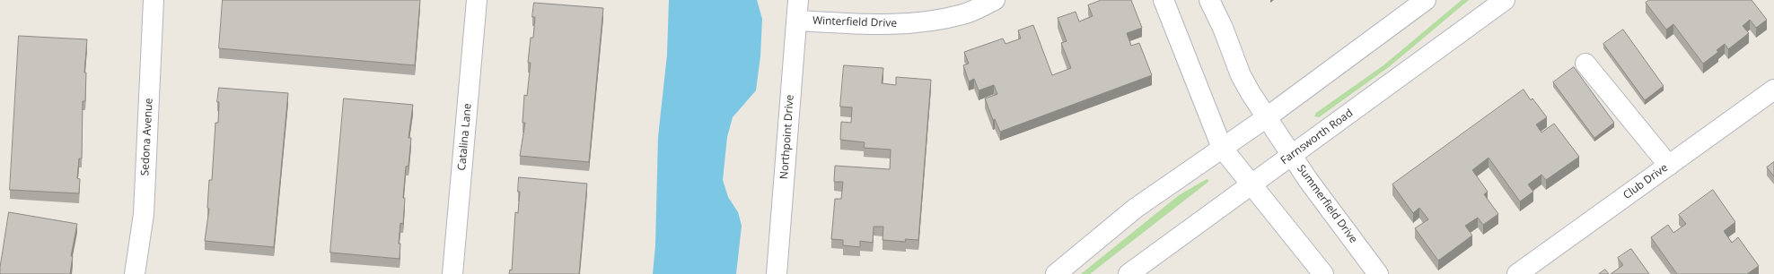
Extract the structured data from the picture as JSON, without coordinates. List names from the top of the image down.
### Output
{
  "streets": {
    "street": [
      "Winterfield Drive",
      "Sedona Avenue",
      "Catalina Lane",
      "Northpoint Drive",
      "Farnsworth Road",
      "Club Drive",
      "Summerfield Drive"
    ]
  },
  "crossings": [
    ["Winterfield Drive", "Northpoint Drive"],
    ["Farnsworth Road", "Summerfield Drive"]
  ]
}
